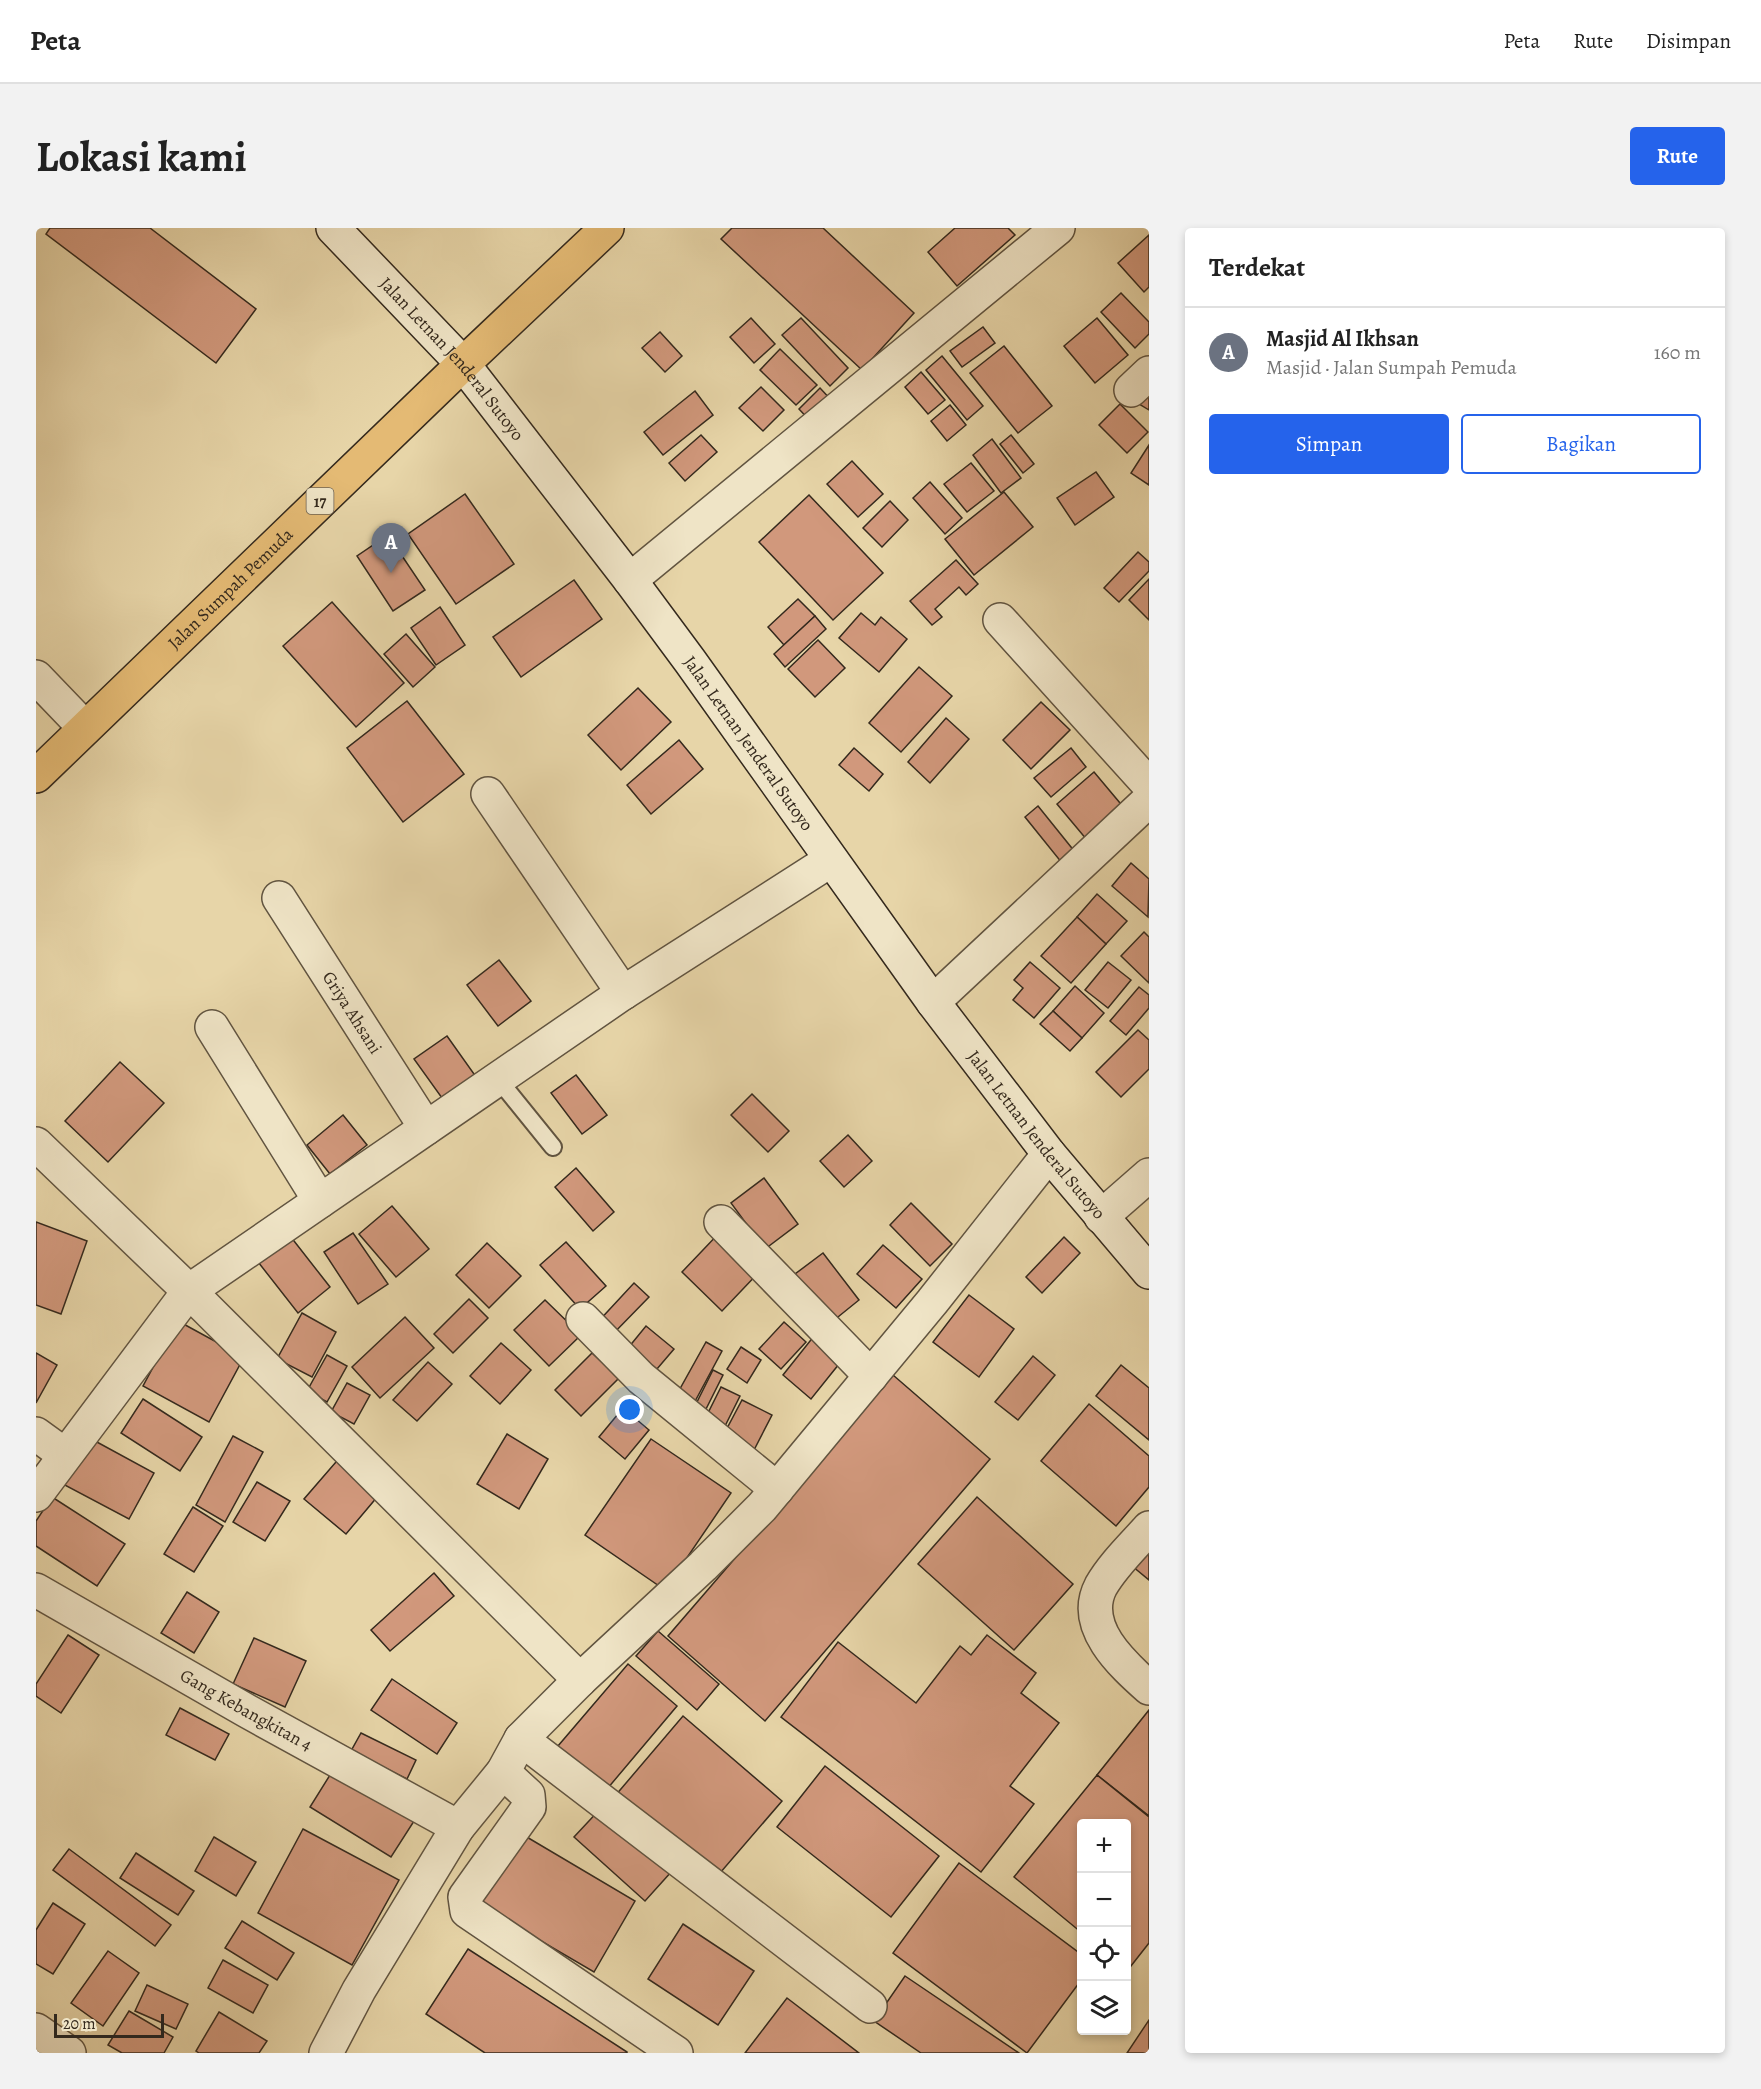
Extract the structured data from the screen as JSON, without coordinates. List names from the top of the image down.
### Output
{
  "streets": {
    "highway": ["17", "Jalan Sumpah Pemuda"],
    "street": ["Jalan Letnan Jenderal Sutoyo", "Griya Ahsani", "Gang Kebangkitan 4"]
  },
  "crossings": [
    ["Jalan Letnan Jenderal Sutoyo", "Jalan Sumpah Pemuda"]
  ],
  "scale_bar": "20 m",
  "page": {
    "header": "Peta",
    "nav": ["Peta", "Rute", "Disimpan"],
    "buttons": [
      "Rute",
      ["Simpan", "Bagikan"]
    ],
    "title": "Lokasi kami",
    "heading": "Terdekat",
    "list": [
      {
        "mark": "A",
        "name": "Masjid Al Ikhsan",
        "note": "Masjid · Jalan Sumpah Pemuda",
        "value": "160 m"
      }
    ],
    "pins": "A",
    "map_buttons": ["+", "−"],
    "scale": "20 m"
  }
}
